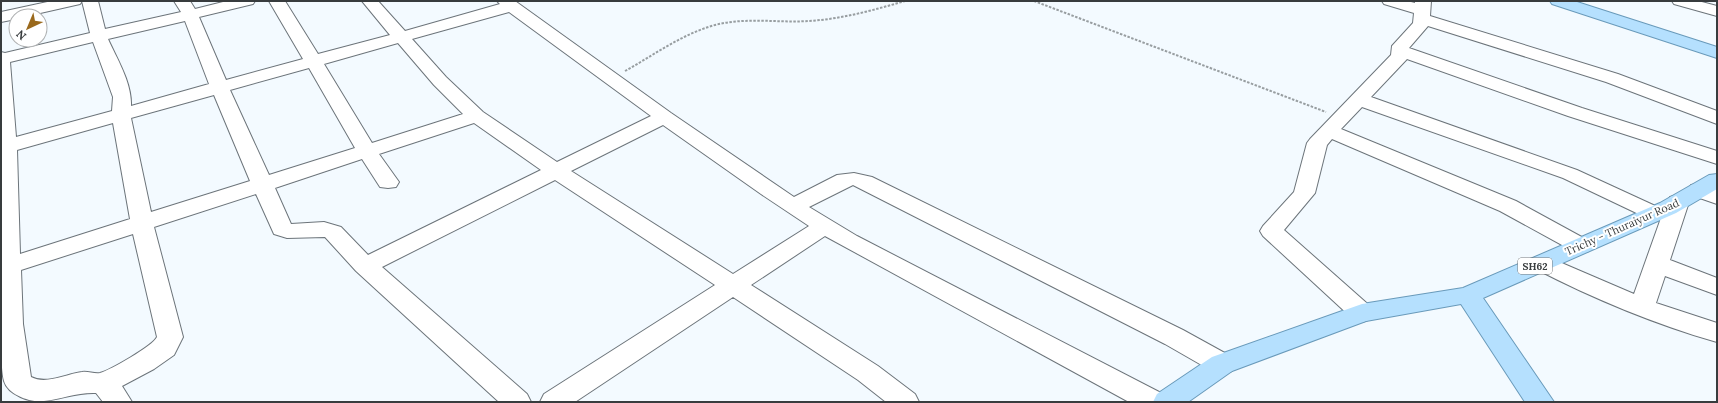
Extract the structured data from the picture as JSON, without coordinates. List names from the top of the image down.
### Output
{
  "streets": {
    "main road": ["Trichy - Thuraiyur Road", "SH62"]
  },
  "north": "bottom left"
}
